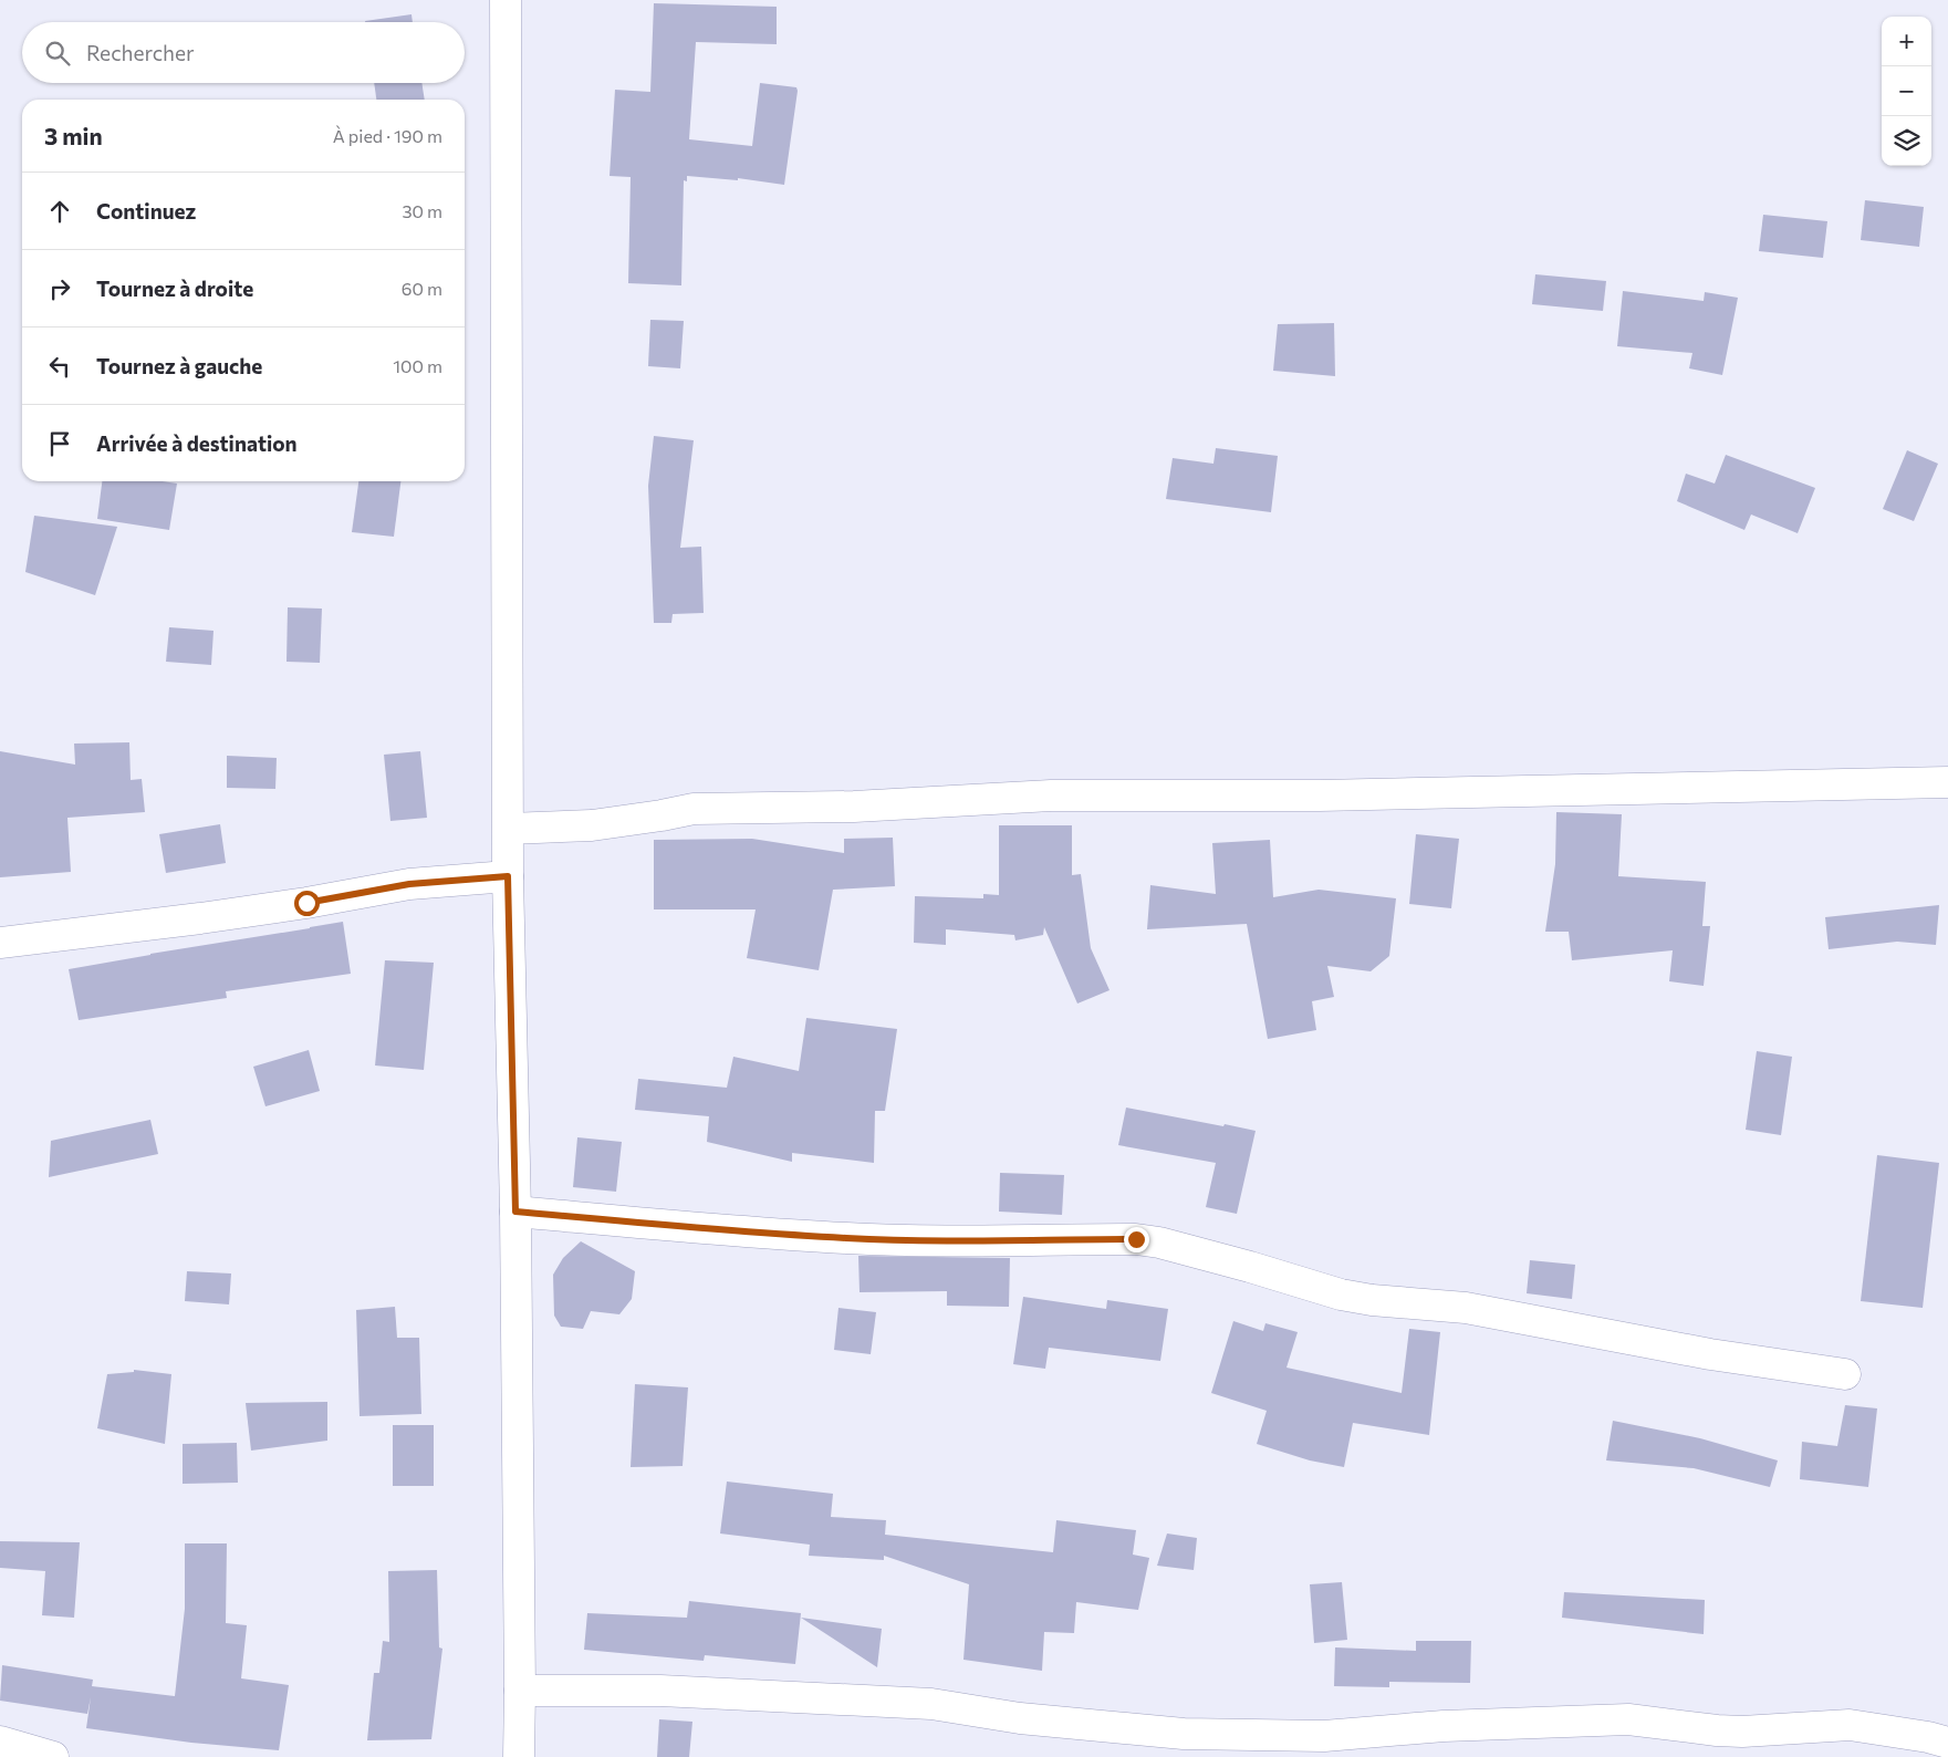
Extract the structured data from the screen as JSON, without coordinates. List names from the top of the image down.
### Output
{
  "page": {
    "map_buttons": ["+", "−"],
    "search": "Rechercher",
    "heading": ["3 min", "À pied · 190 m"],
    "list": [
      ["Continuez", "30 m"],
      ["Tournez à droite", "60 m"],
      ["Tournez à gauche", "100 m"],
      "Arrivée à destination"
    ]
  }
}
